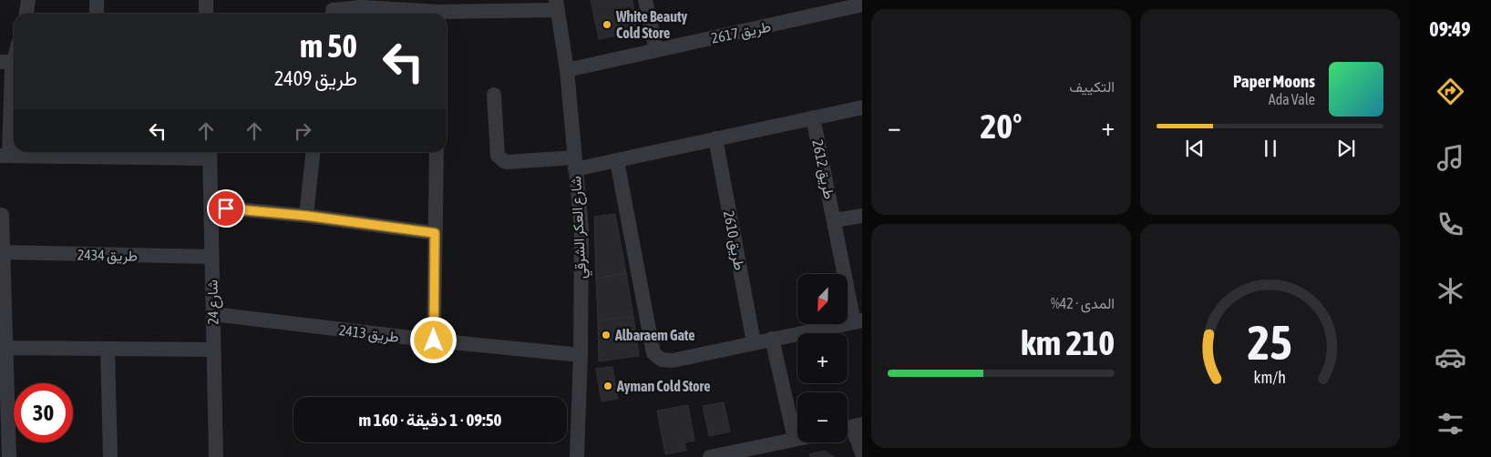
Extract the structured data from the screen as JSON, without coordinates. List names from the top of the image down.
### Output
{
  "streets": {
    "street": [
      "طريق 2617",
      "طريق 2612",
      "شارع العكر الشرقي",
      "طريق 2610",
      "طريق 2434",
      "شارع 24",
      "طريق 2413"
    ]
  },
  "crossings": [
    ["طريق 2617", "شارع العكر الشرقي"],
    ["شارع العكر الشرقي", "طريق 2413"],
    ["طريق 2434", "شارع 24"],
    ["شارع 24", "طريق 2413"]
  ],
  "places": ["White Beauty Cold Store", "Albaraem Gate", "Ayman Cold Store"],
  "north": "bottom left",
  "page": {
    "tabs": "09:49",
    "tile": [
      "التكييف",
      ["المدى · 42%", "210 km"]
    ],
    "turn": ["50 m", "طريق 2409"],
    "song": ["Paper Moons", "Ada Vale"],
    "heat": ["−", "20°", "+"],
    "map_buttons": ["+", "−"],
    "limit": "30",
    "trip": "09:50 · 1 دقيقة · 160 m",
    "gauge": ["25", "km/h"]
  }
}
